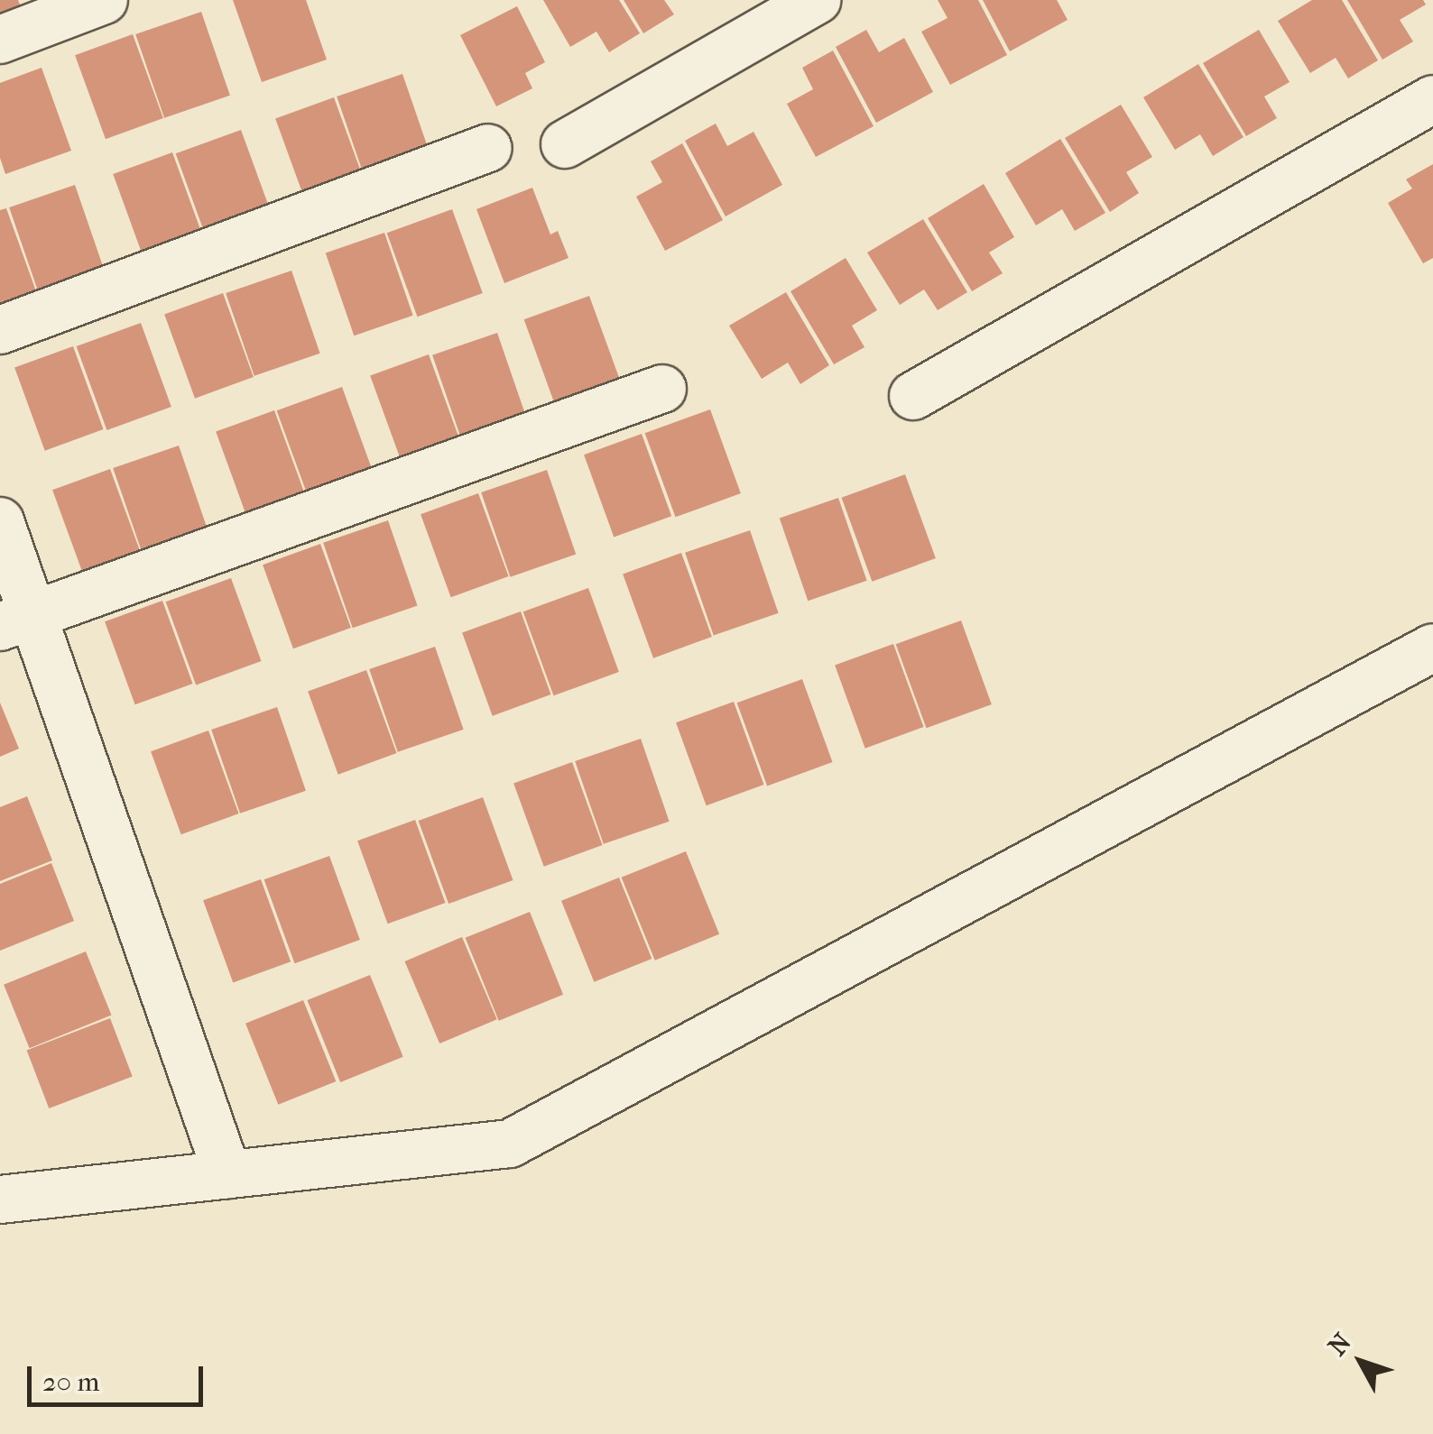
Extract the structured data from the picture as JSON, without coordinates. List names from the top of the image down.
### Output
{
  "scale_bar": "20 m",
  "north": "top left"
}
